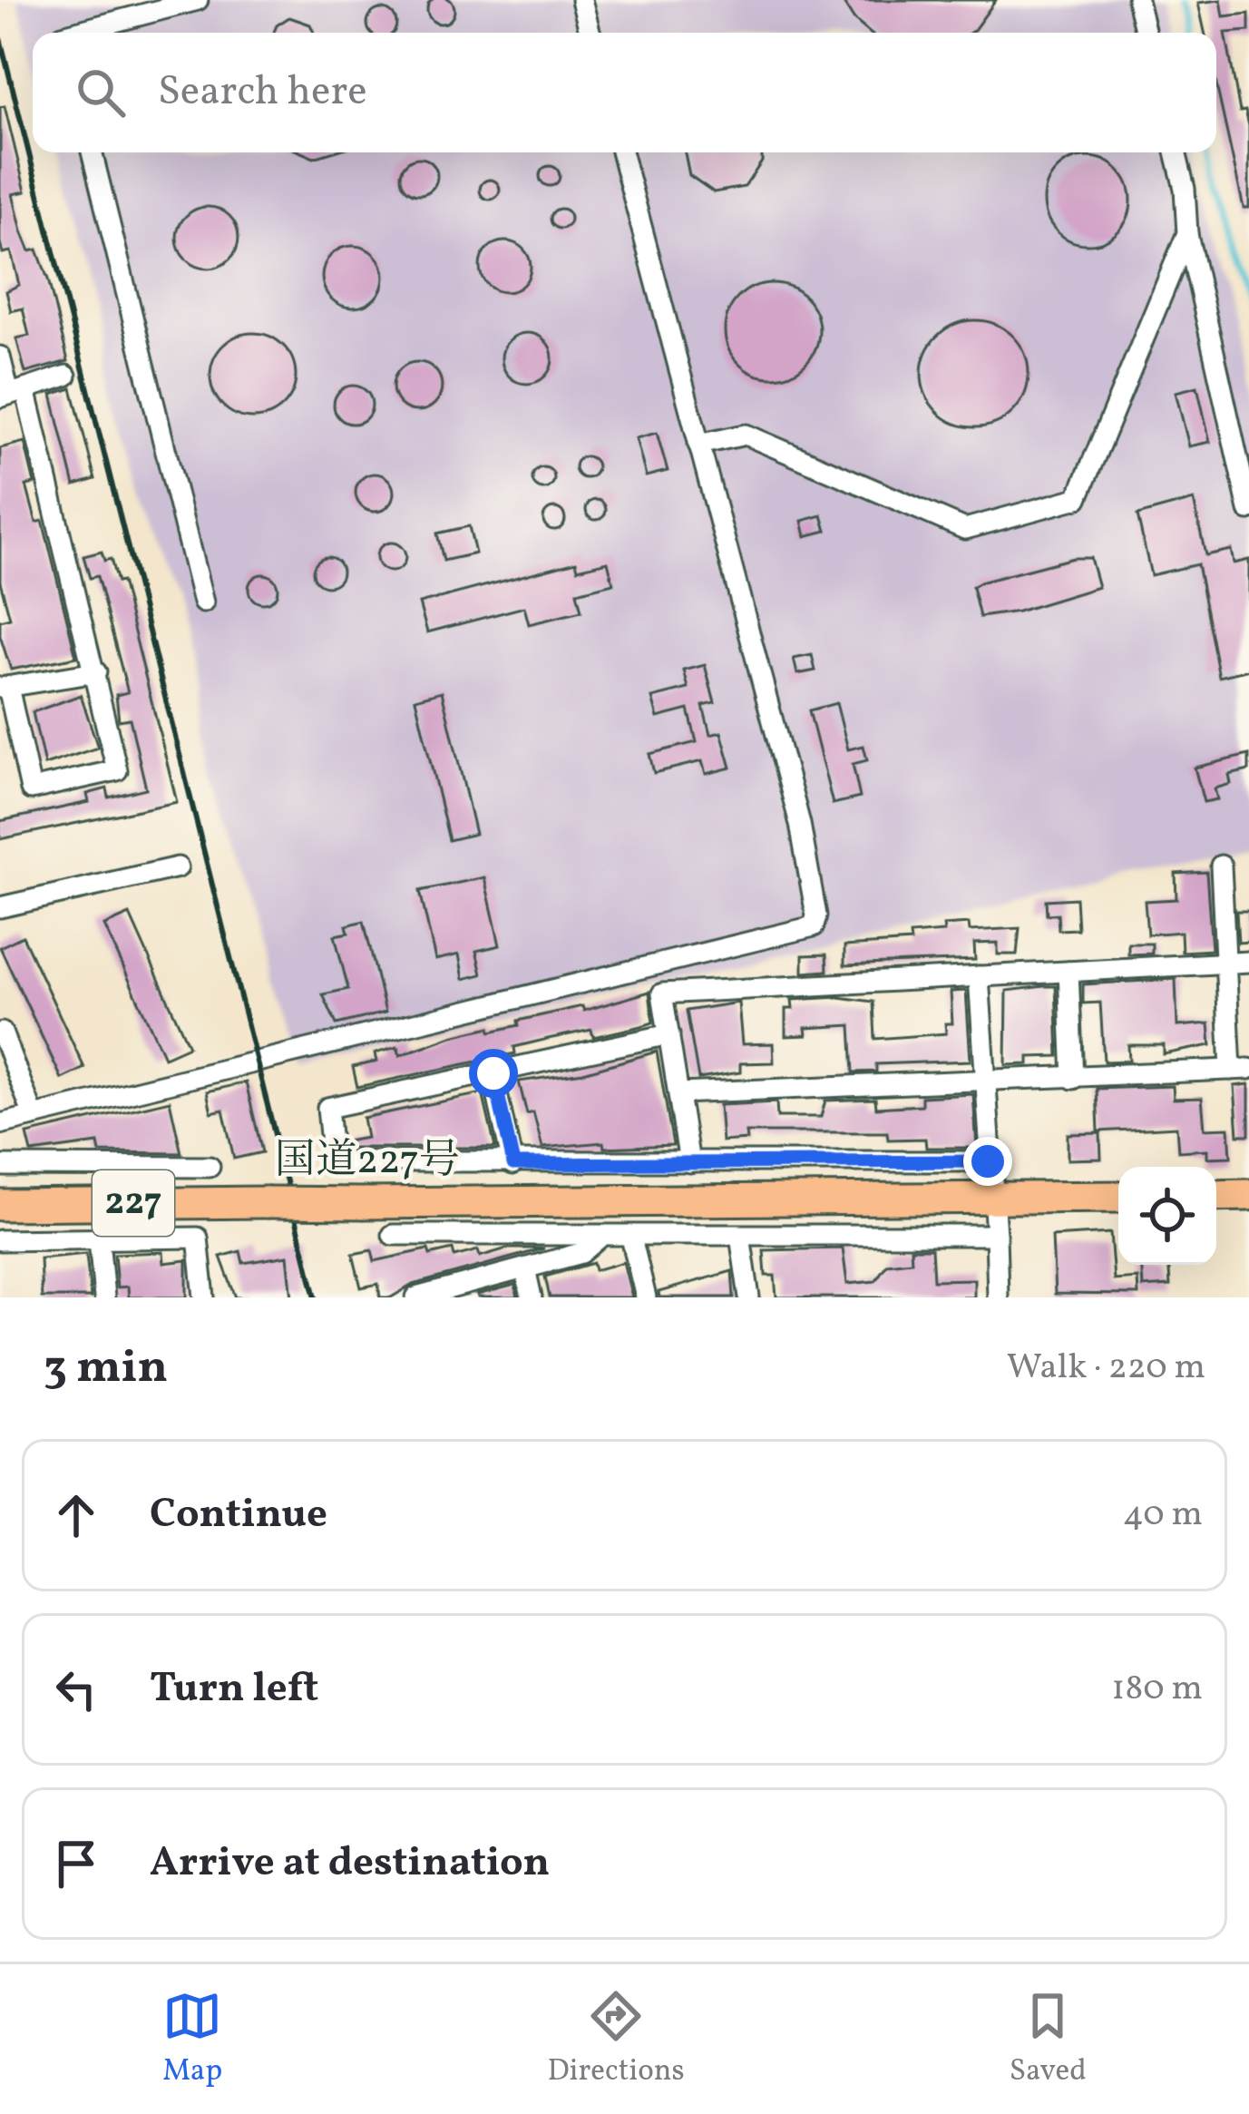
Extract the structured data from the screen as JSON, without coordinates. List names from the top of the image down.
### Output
{
  "streets": {
    "highway": ["国道227号", "227"]
  },
  "page": {
    "search": "Search here",
    "heading": ["3 min", "Walk · 220 m"],
    "list": [
      ["Continue", "40 m"],
      ["Turn left", "180 m"],
      "Arrive at destination"
    ],
    "nav": ["Map", "Directions", "Saved"]
  }
}
